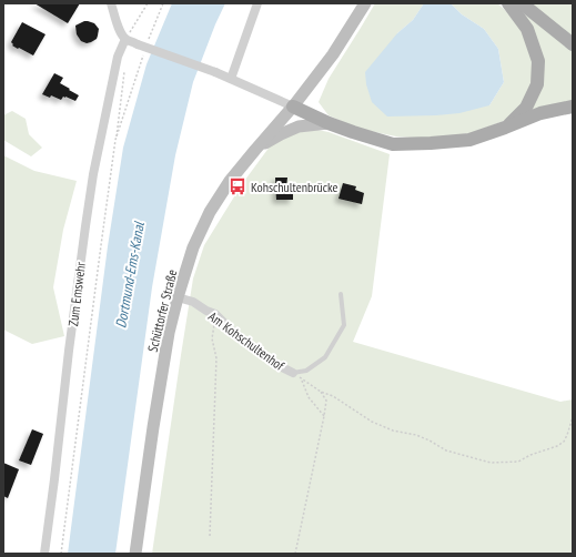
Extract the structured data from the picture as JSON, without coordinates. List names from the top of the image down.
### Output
{
  "streets": {
    "main road": ["Schüttorfer Straße"],
    "street": ["Zum Emswehr", "Am Kohschultenhof"]
  },
  "crossings": [
    ["Schüttorfer Straße", "Am Kohschultenhof"]
  ],
  "water": ["Dortmund-Ems-Kanal"],
  "places": {
    "bus stop": ["Kohschultenbrücke"]
  }
}
